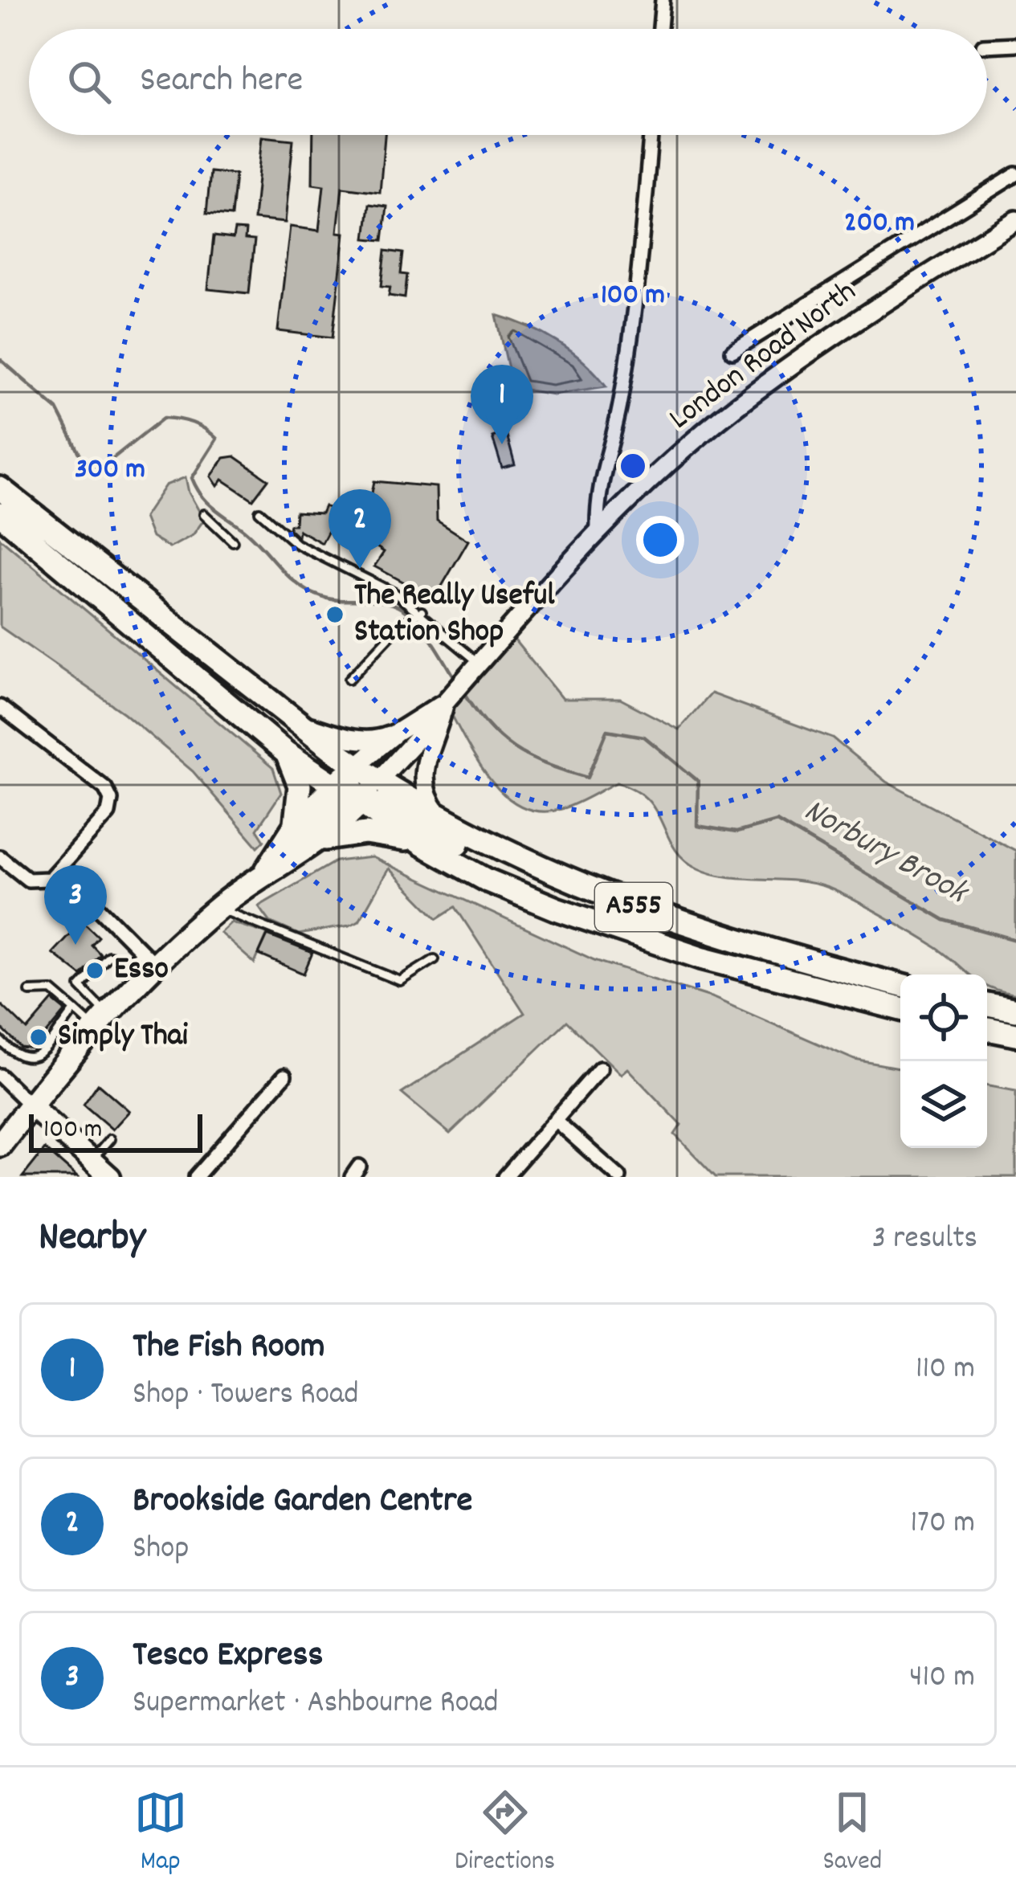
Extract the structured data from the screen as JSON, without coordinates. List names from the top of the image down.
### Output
{
  "streets": {
    "highway": ["A555"],
    "main road": ["London Road North"]
  },
  "crossings": [
    ["London Road North", "A555"]
  ],
  "water": ["Norbury Brook"],
  "places": ["The Really Useful Station Shop", "Esso", "Simply Thai"],
  "scale_bar": "100 m",
  "page": {
    "search": "Search here",
    "pins": ["1", "2", "3"],
    "scale": "100 m",
    "heading": ["Nearby", "3 results"],
    "list": [
      {
        "mark": "1",
        "name": "The Fish Room",
        "note": "Shop · Towers Road",
        "value": "110 m"
      },
      {
        "mark": "2",
        "name": "Brookside Garden Centre",
        "note": "Shop",
        "value": "170 m"
      },
      {
        "mark": "3",
        "name": "Tesco Express",
        "note": "Supermarket · Ashbourne Road",
        "value": "410 m"
      }
    ],
    "nav": ["Map", "Directions", "Saved"]
  },
  "rings": ["200 m", "100 m", "300 m"]
}
